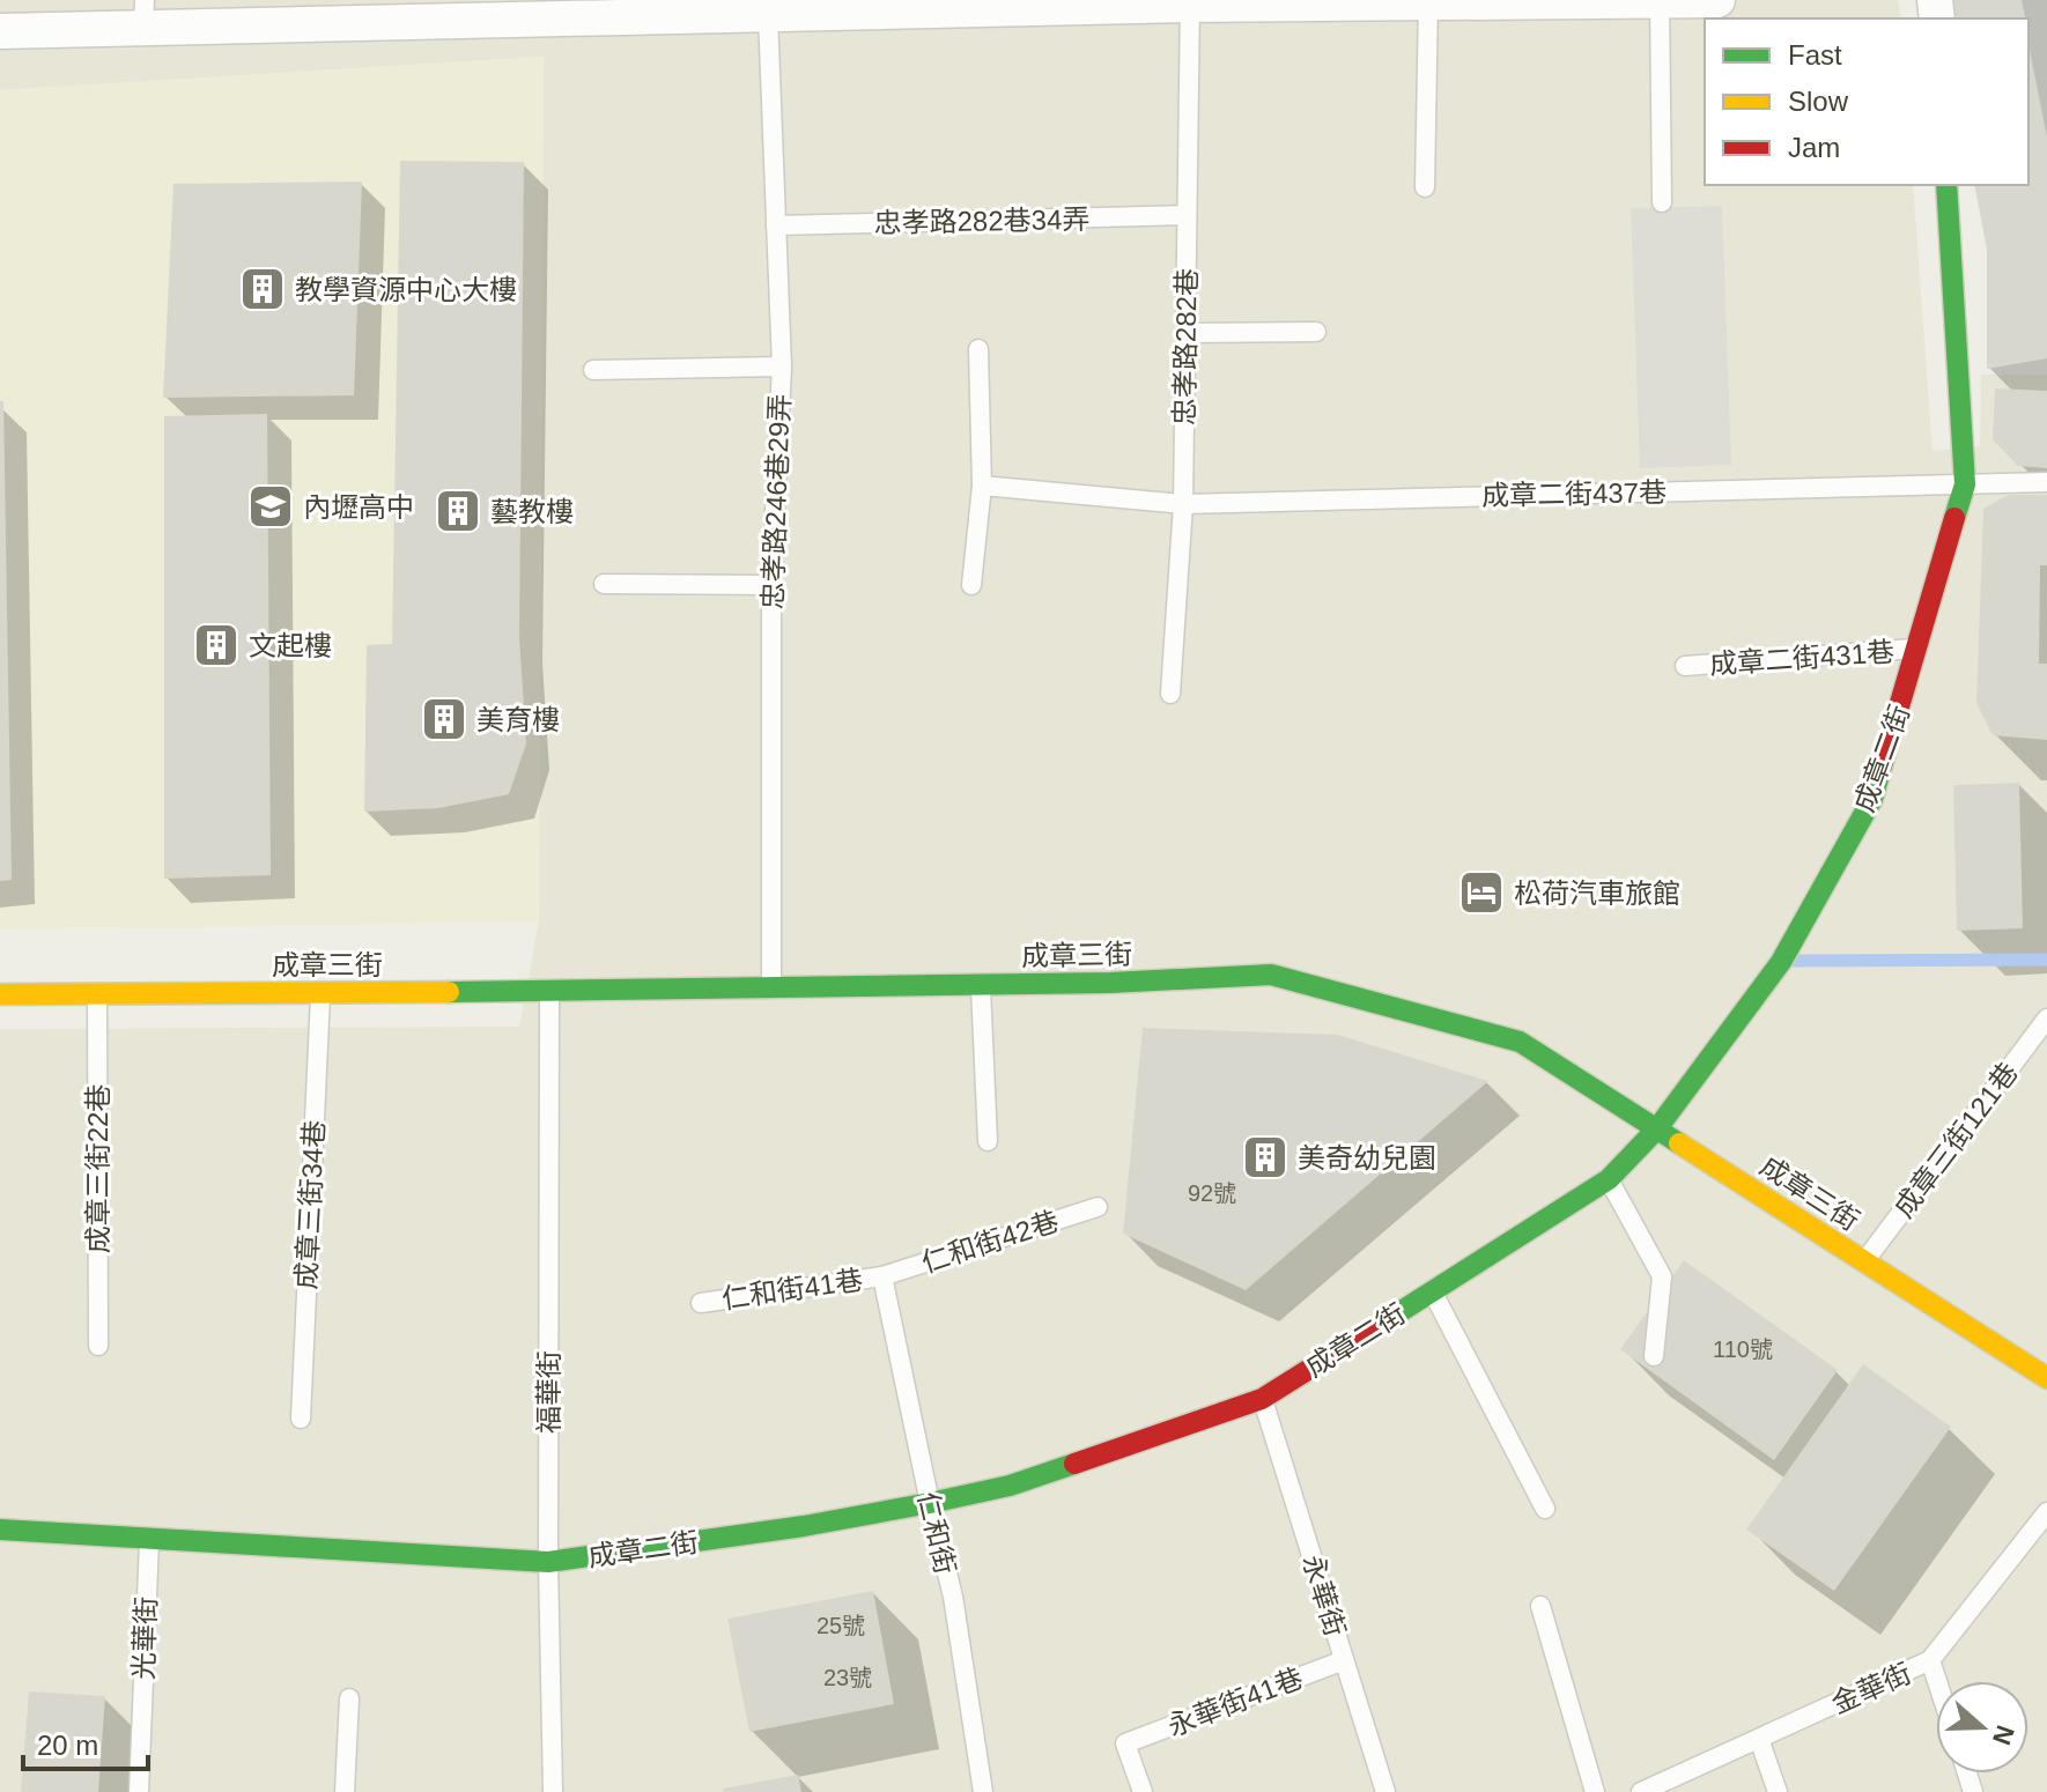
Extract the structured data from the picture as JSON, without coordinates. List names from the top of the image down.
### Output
{
  "streets": {
    "street": ["成章二街", "成章三街"],
    "lane": [
      "忠孝路282巷34弄",
      "忠孝路282巷",
      "成章二街437巷",
      "忠孝路246巷29弄",
      "成章二街431巷",
      "成章三街121巷",
      "成章三街22巷",
      "成章三街34巷",
      "仁和街42巷",
      "仁和街41巷",
      "福華街",
      "仁和街",
      "永華街",
      "光華街",
      "金華街",
      "永華街41巷"
    ]
  },
  "crossings": [
    ["忠孝路282巷34弄", "忠孝路282巷"],
    ["忠孝路282巷34弄", "忠孝路246巷29弄"],
    ["忠孝路282巷", "成章二街437巷"],
    ["成章二街437巷", "成章二街"],
    ["忠孝路246巷29弄", "成章三街"],
    ["成章二街431巷", "成章二街"],
    ["成章二街", "成章三街"],
    ["成章二街", "福華街"],
    ["成章二街", "仁和街"],
    ["成章二街", "永華街"],
    ["成章二街", "光華街"],
    ["成章三街", "成章三街121巷"],
    ["成章三街", "成章三街22巷"],
    ["成章三街", "成章三街34巷"],
    ["成章三街", "福華街"],
    ["仁和街42巷", "仁和街41巷"],
    ["仁和街42巷", "仁和街"],
    ["仁和街41巷", "仁和街"],
    ["永華街", "永華街41巷"]
  ],
  "places": {
    "building": [
      "教學資源中心大樓",
      "藝教樓",
      "文起樓",
      "美育樓",
      "美奇幼兒園"
    ],
    "school or university": ["內壢高中"],
    "hotel": ["松荷汽車旅館"]
  },
  "house_numbers": [
    "92號",
    "110號",
    "25號",
    "23號"
  ],
  "legend": ["Fast", "Slow", "Jam"],
  "scale_bar": "20 m",
  "north": "right"
}
